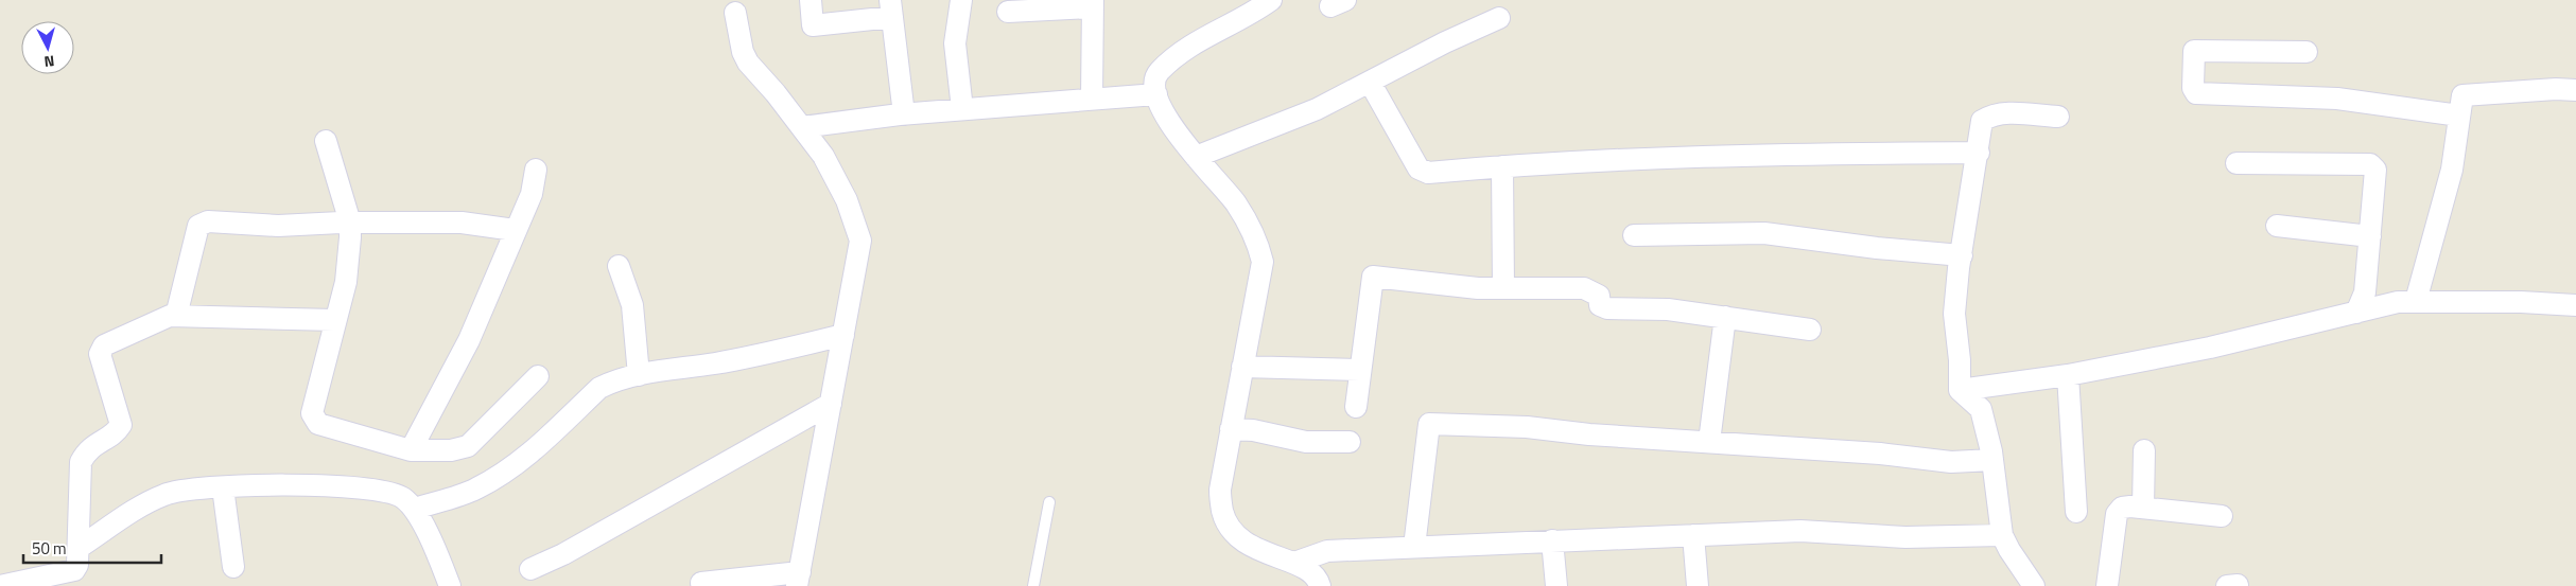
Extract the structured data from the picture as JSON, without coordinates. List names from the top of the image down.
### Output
{
  "scale_bar": "50 m",
  "north": "bottom"
}
